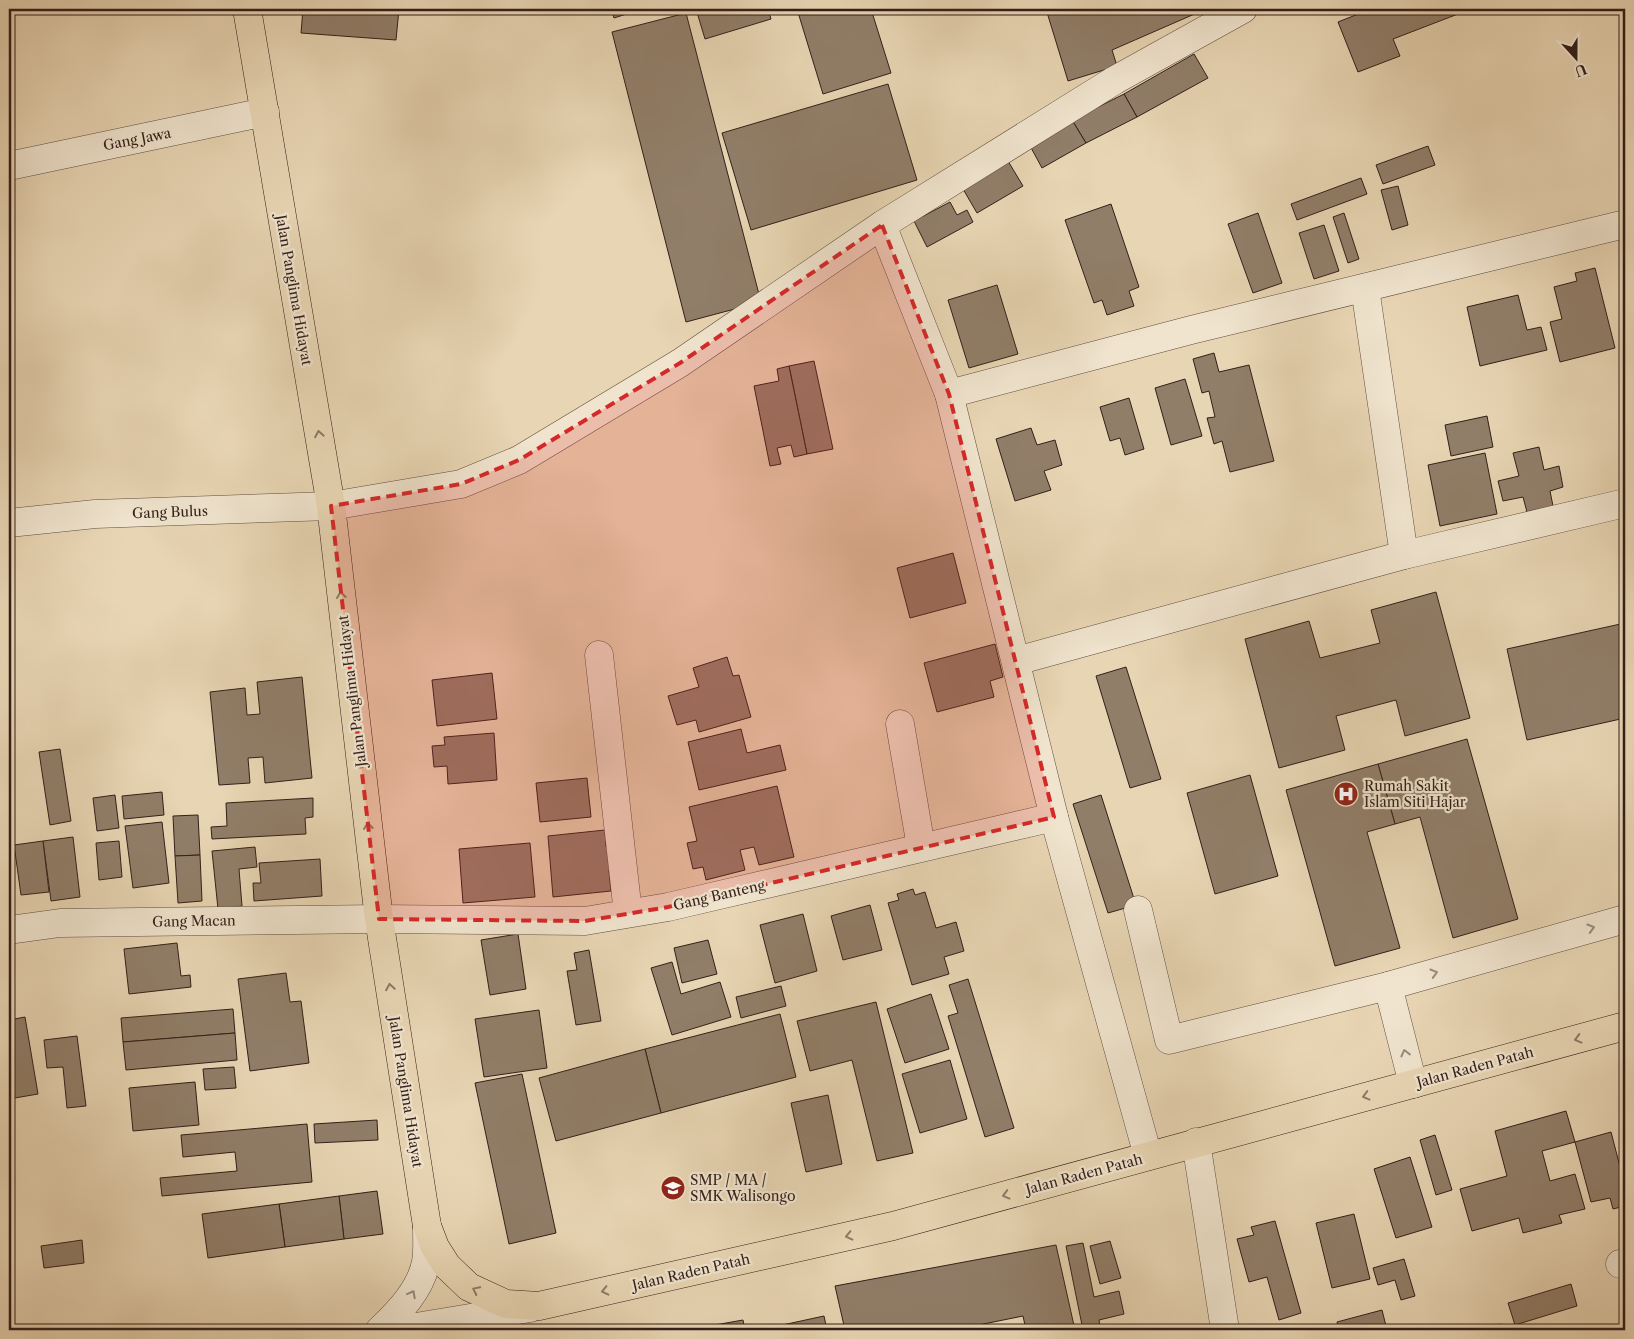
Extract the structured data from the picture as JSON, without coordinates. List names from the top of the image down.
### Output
{
  "streets": {
    "main road": ["Jalan Panglima Hidayat", "Jalan Raden Patah"],
    "street": [
      "Gang Jawa",
      "Gang Bulus",
      "Gang Banteng",
      "Gang Macan"
    ]
  },
  "crossings": [
    ["Gang Jawa", "Jalan Panglima Hidayat"],
    ["Jalan Panglima Hidayat", "Gang Bulus"],
    ["Jalan Panglima Hidayat", "Gang Banteng"],
    ["Jalan Panglima Hidayat", "Gang Macan"],
    ["Jalan Panglima Hidayat", "Jalan Raden Patah"],
    ["Gang Banteng", "Gang Macan"]
  ],
  "one_way": ["Jalan Panglima Hidayat", "Jalan Raden Patah"],
  "places": {
    "hospital": ["Rumah Sakit Islam Siti Hajar"],
    "school or university": ["SMP / MA / SMK Walisongo"]
  },
  "north": "bottom"
}
